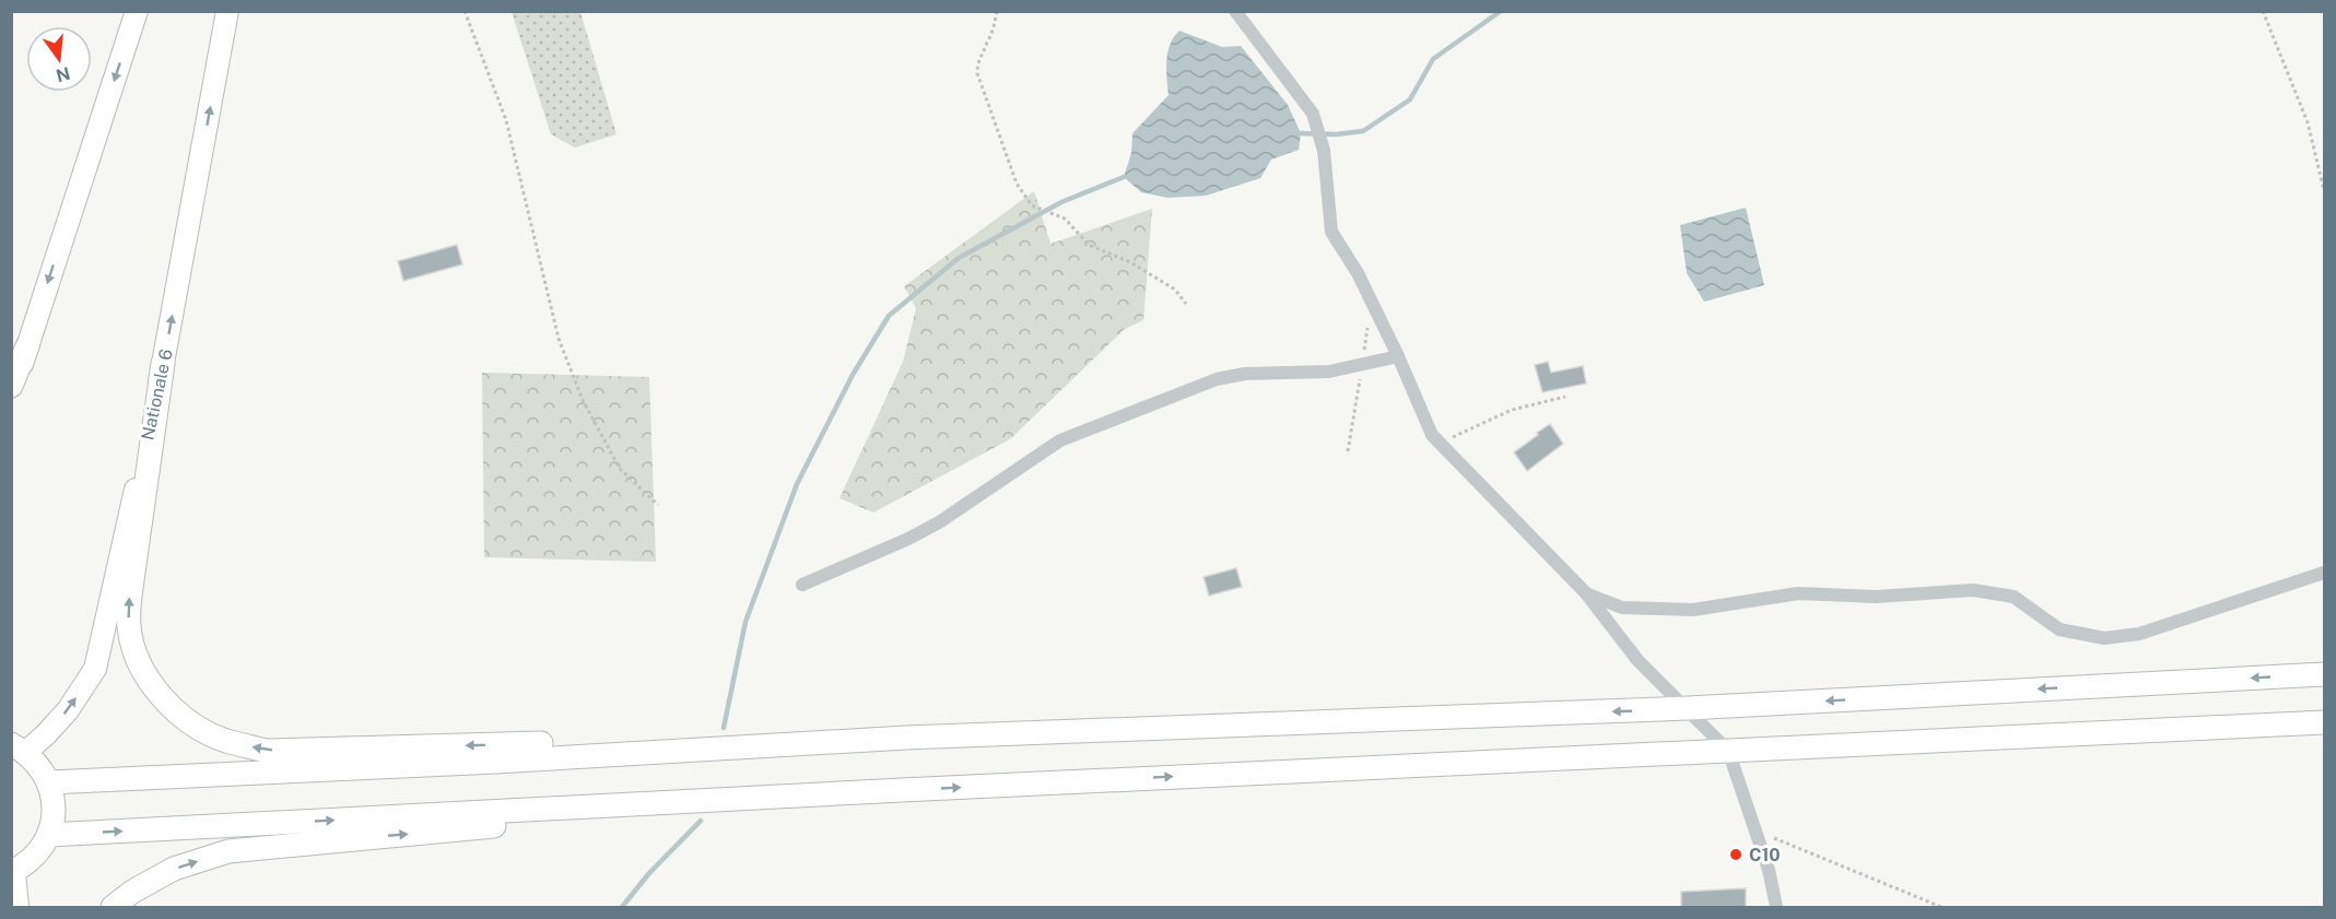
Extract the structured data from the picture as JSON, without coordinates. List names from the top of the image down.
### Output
{
  "streets": {
    "highway": ["Nationale 6"]
  },
  "places": ["C10"],
  "north": "bottom"
}
